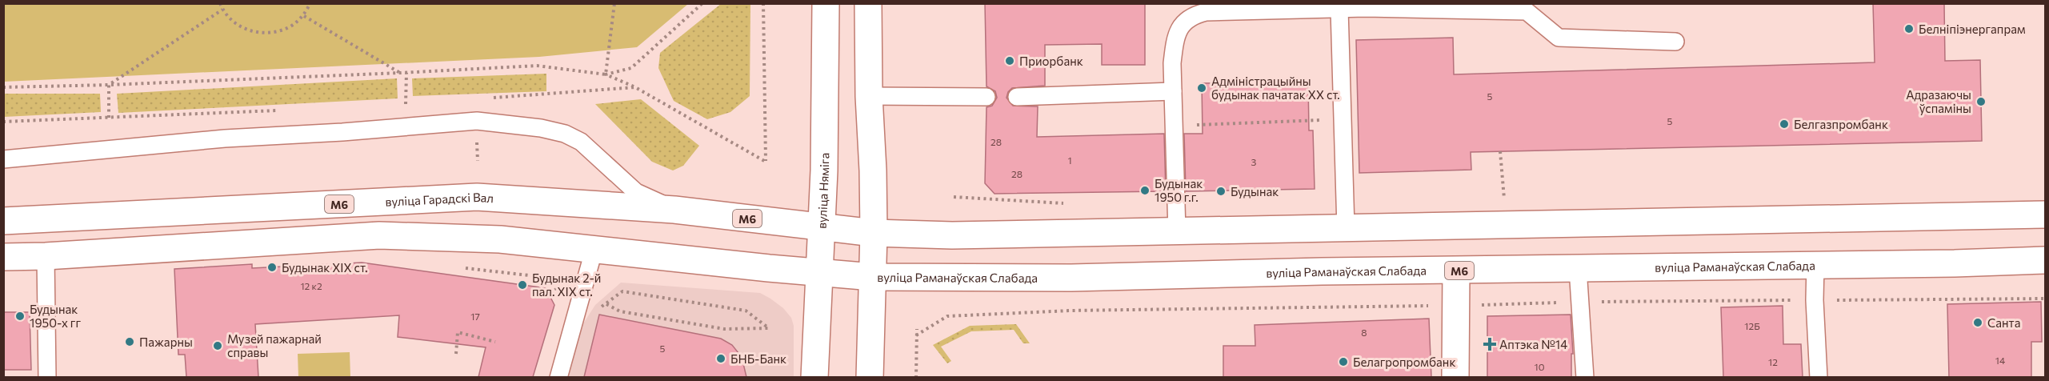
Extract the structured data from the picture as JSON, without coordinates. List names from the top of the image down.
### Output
{
  "streets": {
    "main road": [
      "вуліца Няміга",
      "вуліца Гарадскі Вал",
      "М6",
      "вуліца Раманаўская Слабада"
    ]
  },
  "crossings": [
    ["вуліца Няміга", "вуліца Гарадскі Вал"],
    ["вуліца Няміга", "М6"],
    ["вуліца Няміга", "вуліца Раманаўская Слабада"],
    ["вуліца Гарадскі Вал", "М6"],
    ["М6", "вуліца Раманаўская Слабада"]
  ],
  "places": {
    "other": [
      "Белніпіэнергапрам",
      "Приорбанк",
      "Адміністрацыйны будынак пачатак XX ст.",
      "Адразаючы ўспаміны",
      "Белгазпромбанк",
      "Будынак 1950 г.г.",
      "Будынак",
      "Будынак XIX ст.",
      "Будынак 2-й пал. ХІХ ст.",
      "Будынак 1950-х гг",
      "Санта",
      "Пажарны",
      "Музей пажарнай справы",
      "БНБ-Банк",
      "Белагропромбанк"
    ],
    "health": ["Аптэка №14"]
  },
  "house_numbers": [
    "5",
    "5",
    "28",
    "1",
    "3",
    "28",
    "12 к2",
    "17",
    "12Б",
    "8",
    "5",
    "14",
    "12",
    "10"
  ]
}
